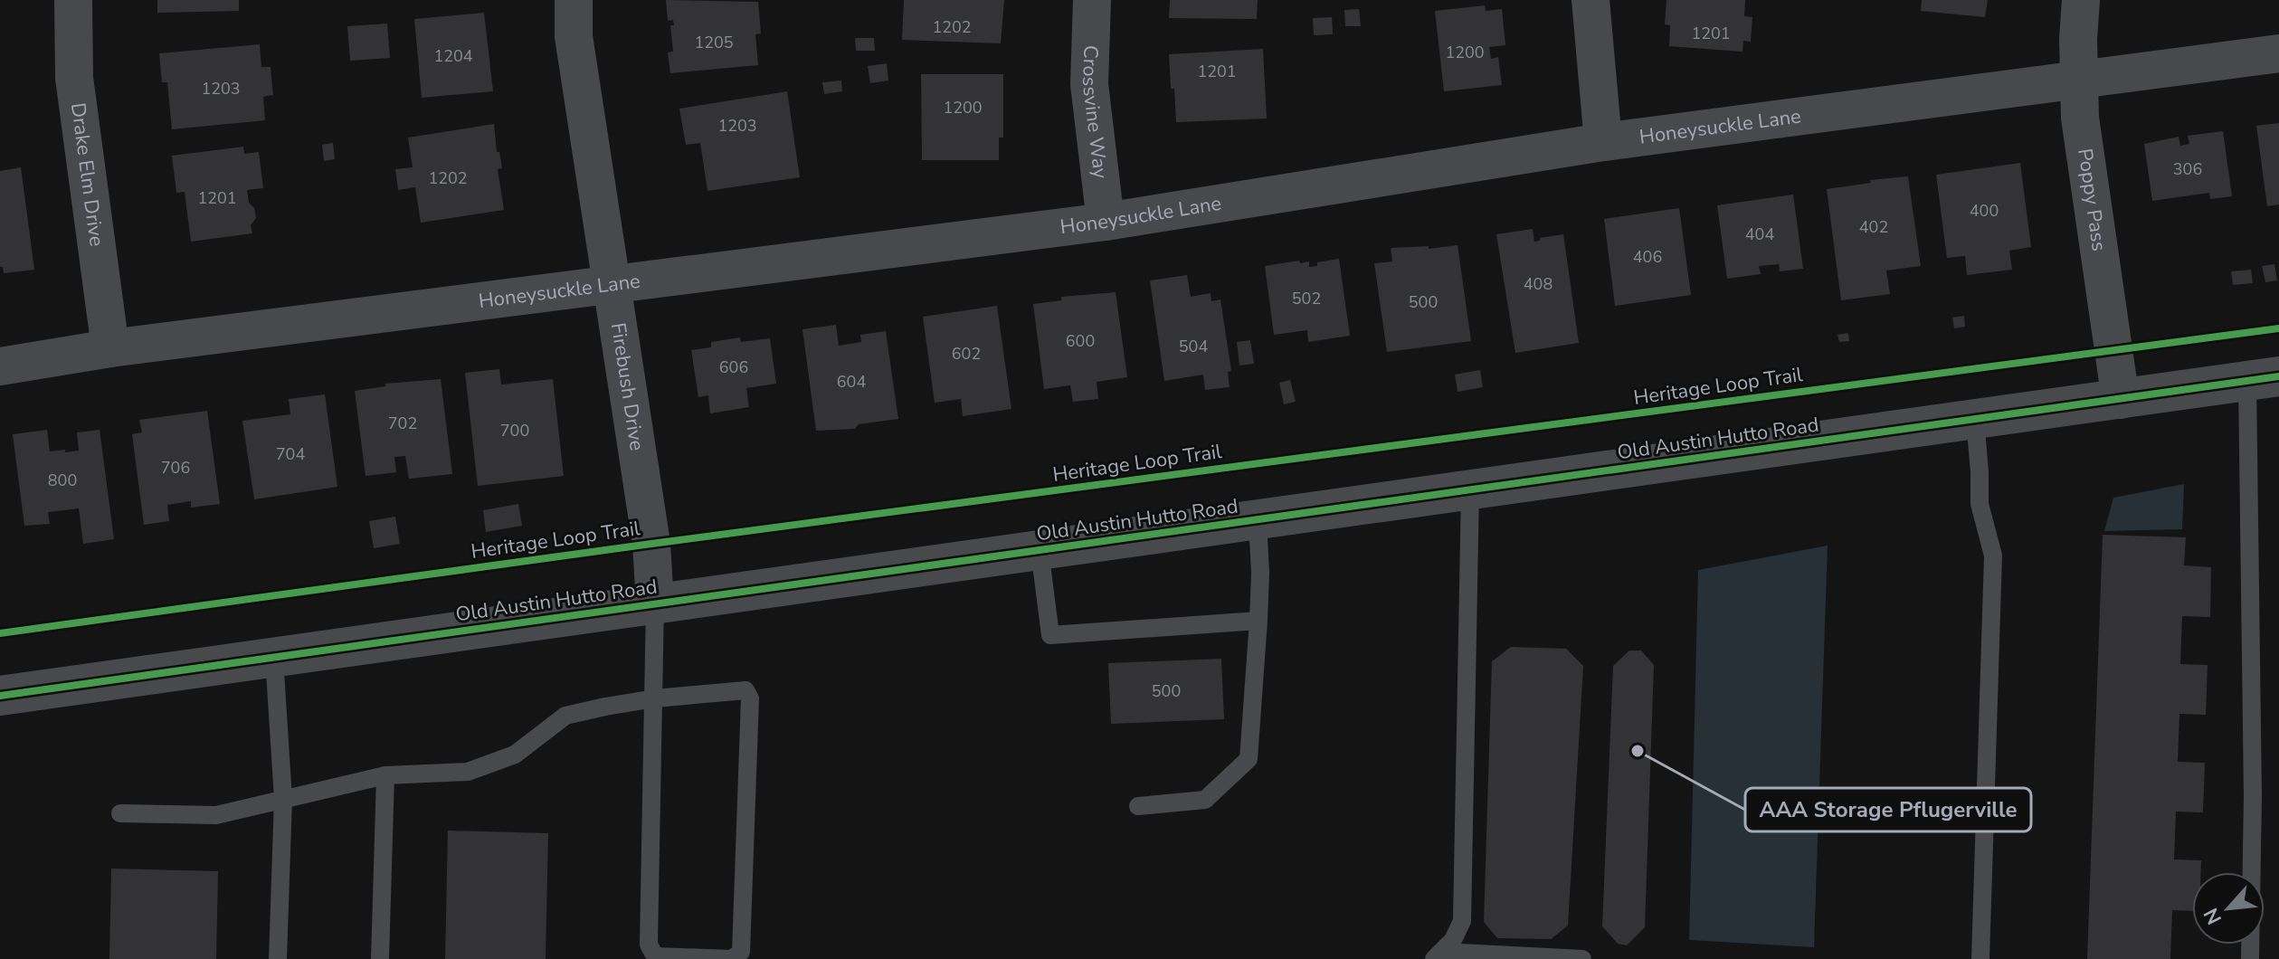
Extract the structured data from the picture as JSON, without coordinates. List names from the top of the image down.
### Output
{
  "streets": {
    "street": [
      "Crossvine Way",
      "Honeysuckle Lane",
      "Drake Elm Drive",
      "Poppy Pass",
      "Firebush Drive",
      "Old Austin Hutto Road"
    ],
    "cycle path": ["Heritage Loop Trail"]
  },
  "crossings": [
    ["Crossvine Way", "Honeysuckle Lane"],
    ["Honeysuckle Lane", "Drake Elm Drive"],
    ["Honeysuckle Lane", "Poppy Pass"],
    ["Honeysuckle Lane", "Firebush Drive"],
    ["Poppy Pass", "Old Austin Hutto Road"],
    ["Firebush Drive", "Old Austin Hutto Road"]
  ],
  "places": ["AAA Storage Pflugerville"],
  "house_numbers": [
    "1202",
    "1201",
    "1205",
    "1200",
    "1204",
    "1201",
    "1203",
    "1200",
    "1203",
    "306",
    "1202",
    "1201",
    "400",
    "402",
    "404",
    "406",
    "408",
    "502",
    "500",
    "600",
    "504",
    "602",
    "606",
    "604",
    "702",
    "700",
    "704",
    "706",
    "800",
    "500"
  ],
  "north": "bottom left"
}
